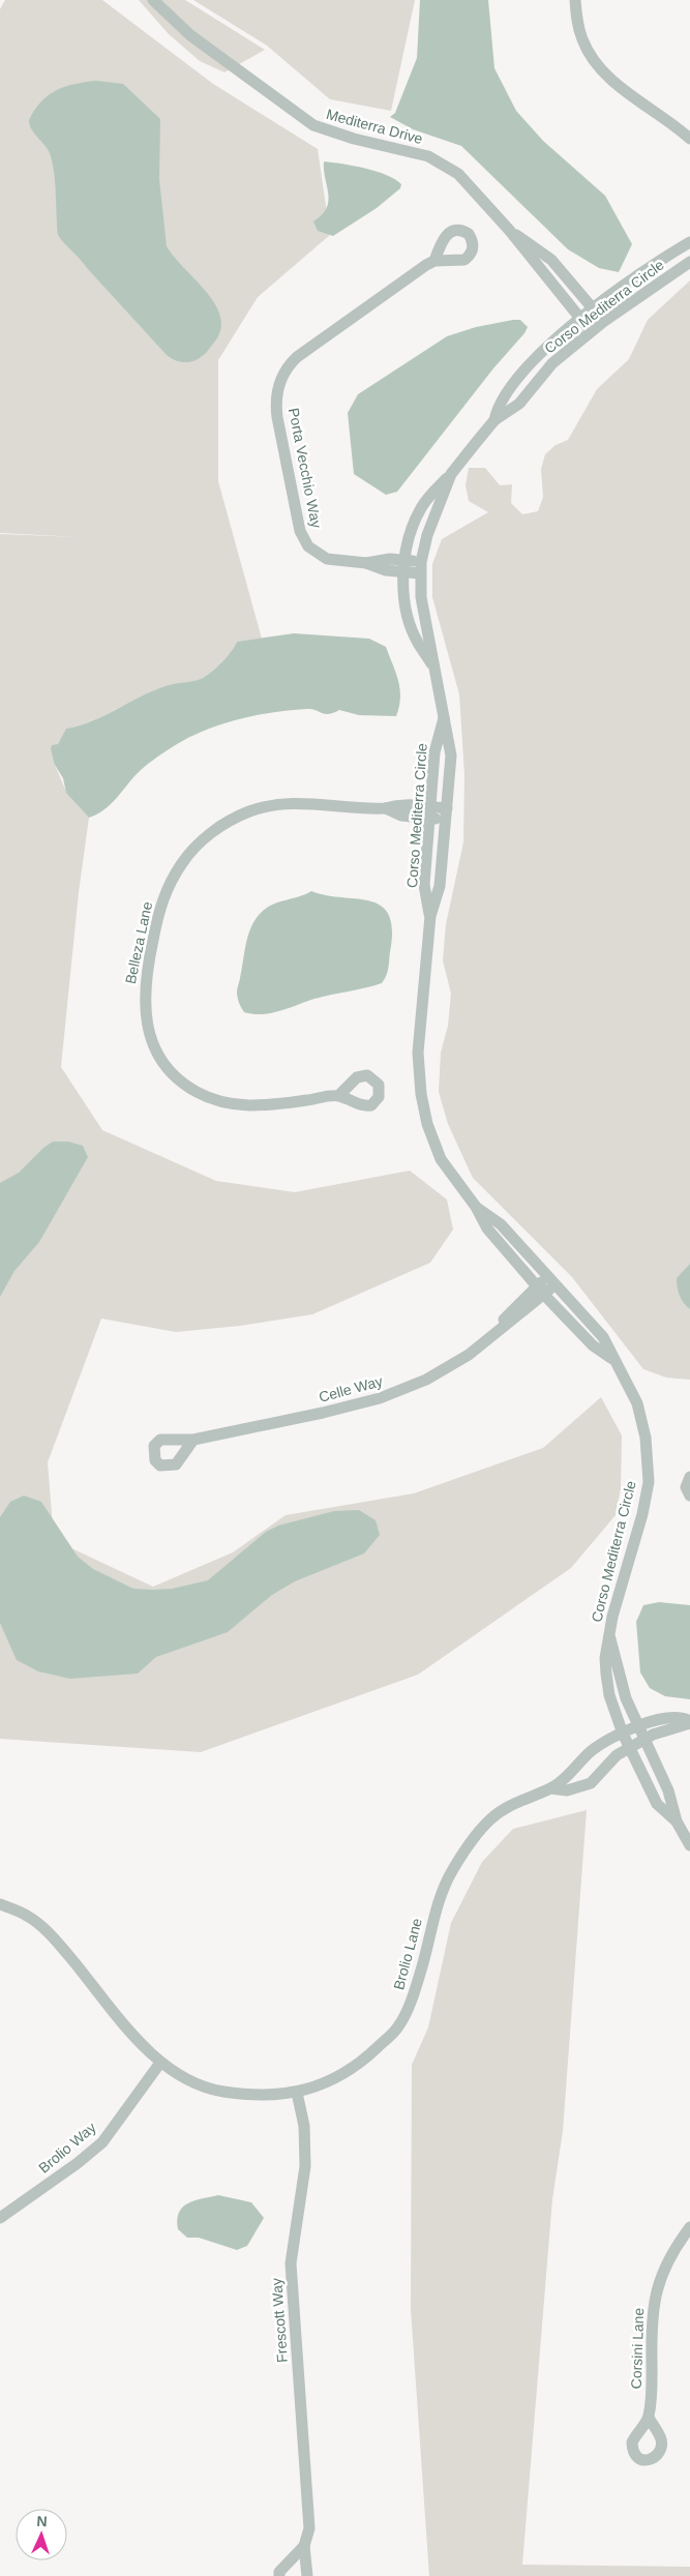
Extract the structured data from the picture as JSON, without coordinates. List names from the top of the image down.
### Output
{
  "streets": {
    "street": [
      "Mediterra Drive",
      "Corso Mediterra Circle",
      "Porta Vecchio Way",
      "Belleza Lane",
      "Celle Way",
      "Brolio Lane",
      "Brolio Way",
      "Frescott Way",
      "Corsini Lane"
    ]
  },
  "crossings": [
    ["Mediterra Drive", "Corso Mediterra Circle"],
    ["Corso Mediterra Circle", "Porta Vecchio Way"],
    ["Corso Mediterra Circle", "Belleza Lane"],
    ["Corso Mediterra Circle", "Celle Way"],
    ["Corso Mediterra Circle", "Brolio Lane"],
    ["Brolio Lane", "Brolio Way"],
    ["Brolio Lane", "Frescott Way"]
  ],
  "north": "top"
}
